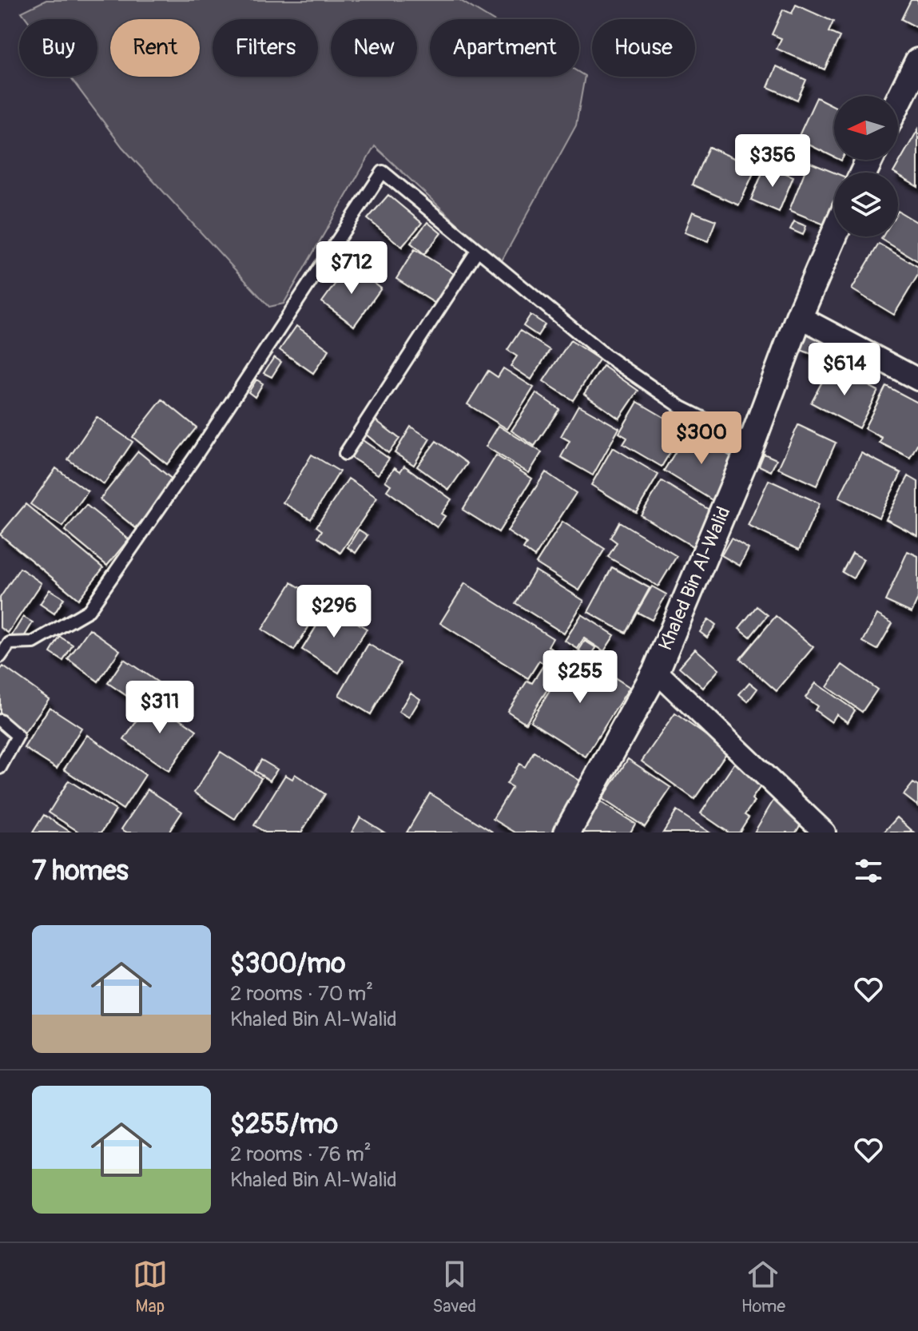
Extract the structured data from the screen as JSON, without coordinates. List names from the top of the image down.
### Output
{
  "streets": {
    "street": ["Khaled Bin Al-Walid"]
  },
  "north": "left",
  "page": {
    "chip": [
      "Buy",
      "Rent",
      "Filters",
      "New",
      "Apartment",
      "House"
    ],
    "price": [
      "$356",
      "$712",
      "$614",
      "$300",
      "$296",
      "$255",
      "$311"
    ],
    "heading": "7 homes",
    "list": [
      {
        "name": "$300/mo",
        "note": "2 rooms · 70 m² · Khaled Bin Al-Walid"
      },
      {
        "name": "$255/mo",
        "note": "2 rooms · 76 m² · Khaled Bin Al-Walid"
      }
    ],
    "tabs": ["Map", "Saved", "Home"]
  }
}
